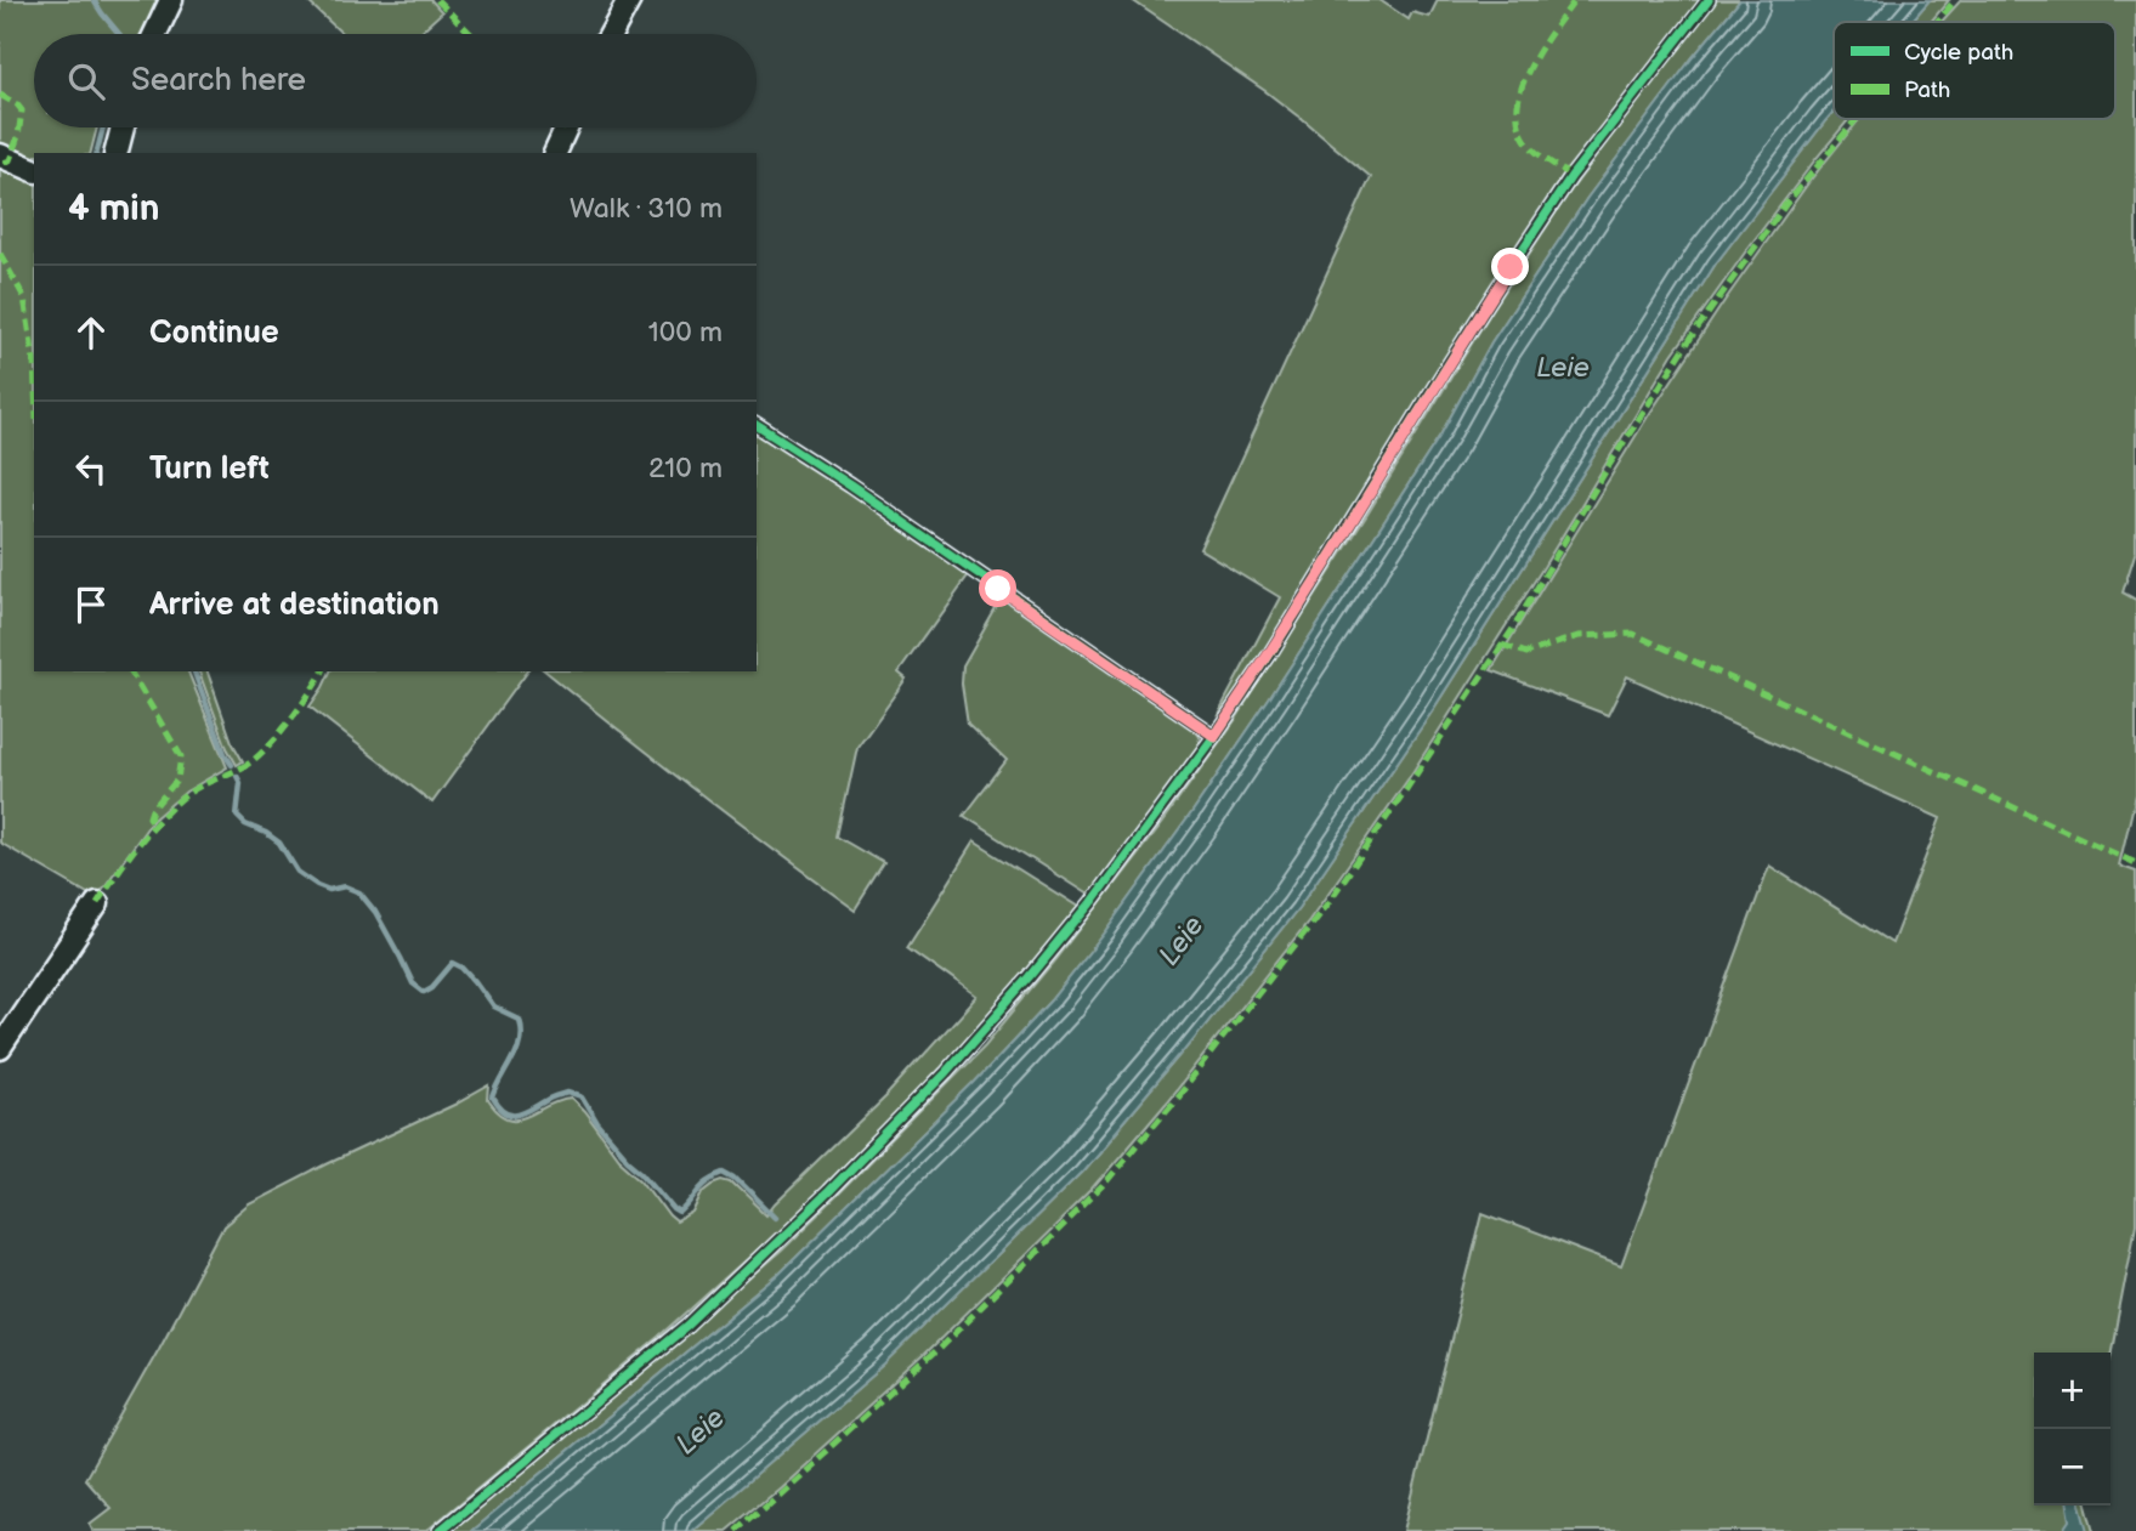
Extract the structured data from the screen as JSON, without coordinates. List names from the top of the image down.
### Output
{
  "water": ["Leie"],
  "legend": ["Cycle path", "Path"],
  "page": {
    "search": "Search here",
    "heading": ["4 min", "Walk · 310 m"],
    "list": [
      ["Continue", "100 m"],
      ["Turn left", "210 m"],
      "Arrive at destination"
    ],
    "map_buttons": ["+", "−"]
  }
}
